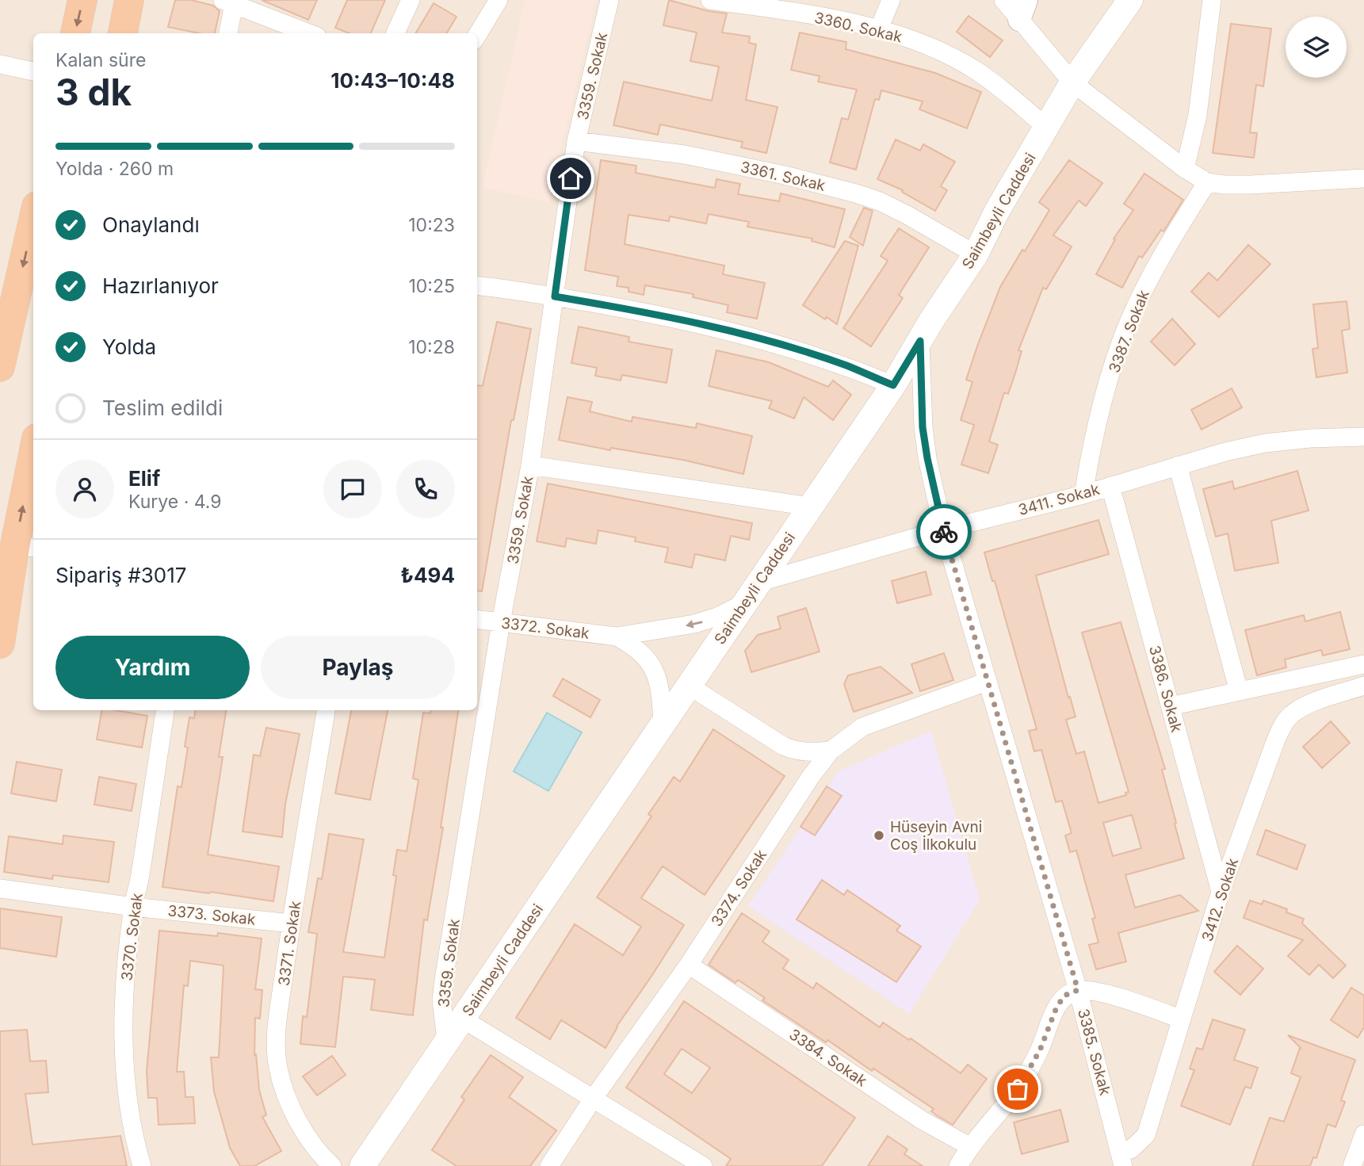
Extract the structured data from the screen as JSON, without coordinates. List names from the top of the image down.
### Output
{
  "streets": {
    "main road": ["Saimbeyli Caddesi"],
    "street": [
      "3360. Sokak",
      "3359. Sokak",
      "3361. Sokak",
      "3387. Sokak",
      "3411. Sokak",
      "3372. Sokak",
      "3386. Sokak",
      "3374. Sokak",
      "3412. Sokak",
      "3373. Sokak",
      "3370. Sokak",
      "3371. Sokak",
      "3385. Sokak",
      "3384. Sokak"
    ]
  },
  "crossings": [
    ["3360. Sokak", "Saimbeyli Caddesi"],
    ["3359. Sokak", "3361. Sokak"],
    ["3359. Sokak", "Saimbeyli Caddesi"],
    ["3359. Sokak", "3372. Sokak"],
    ["3361. Sokak", "Saimbeyli Caddesi"],
    ["Saimbeyli Caddesi", "3411. Sokak"],
    ["Saimbeyli Caddesi", "3385. Sokak"],
    ["3387. Sokak", "3411. Sokak"],
    ["3411. Sokak", "3386. Sokak"],
    ["3411. Sokak", "3385. Sokak"],
    ["3386. Sokak", "3412. Sokak"],
    ["3374. Sokak", "3385. Sokak"],
    ["3374. Sokak", "3384. Sokak"],
    ["3412. Sokak", "3385. Sokak"],
    ["3373. Sokak", "3370. Sokak"],
    ["3373. Sokak", "3371. Sokak"]
  ],
  "places": ["Hüseyin Avni Coş İlkokulu"],
  "page": {
    "heading": ["3 dk", "Kalan süre", "10:43–10:48"],
    "panel": [
      "Elif",
      "Kurye · 4.9",
      "Sipariş #3017",
      "₺494"
    ],
    "bar": "Yolda · 260 m",
    "list": [
      ["Onaylandı", "10:23"],
      ["Hazırlanıyor", "10:25"],
      ["Yolda", "10:28"],
      "Teslim edildi"
    ],
    "buttons": ["Yardım", "Paylaş"]
  }
}
